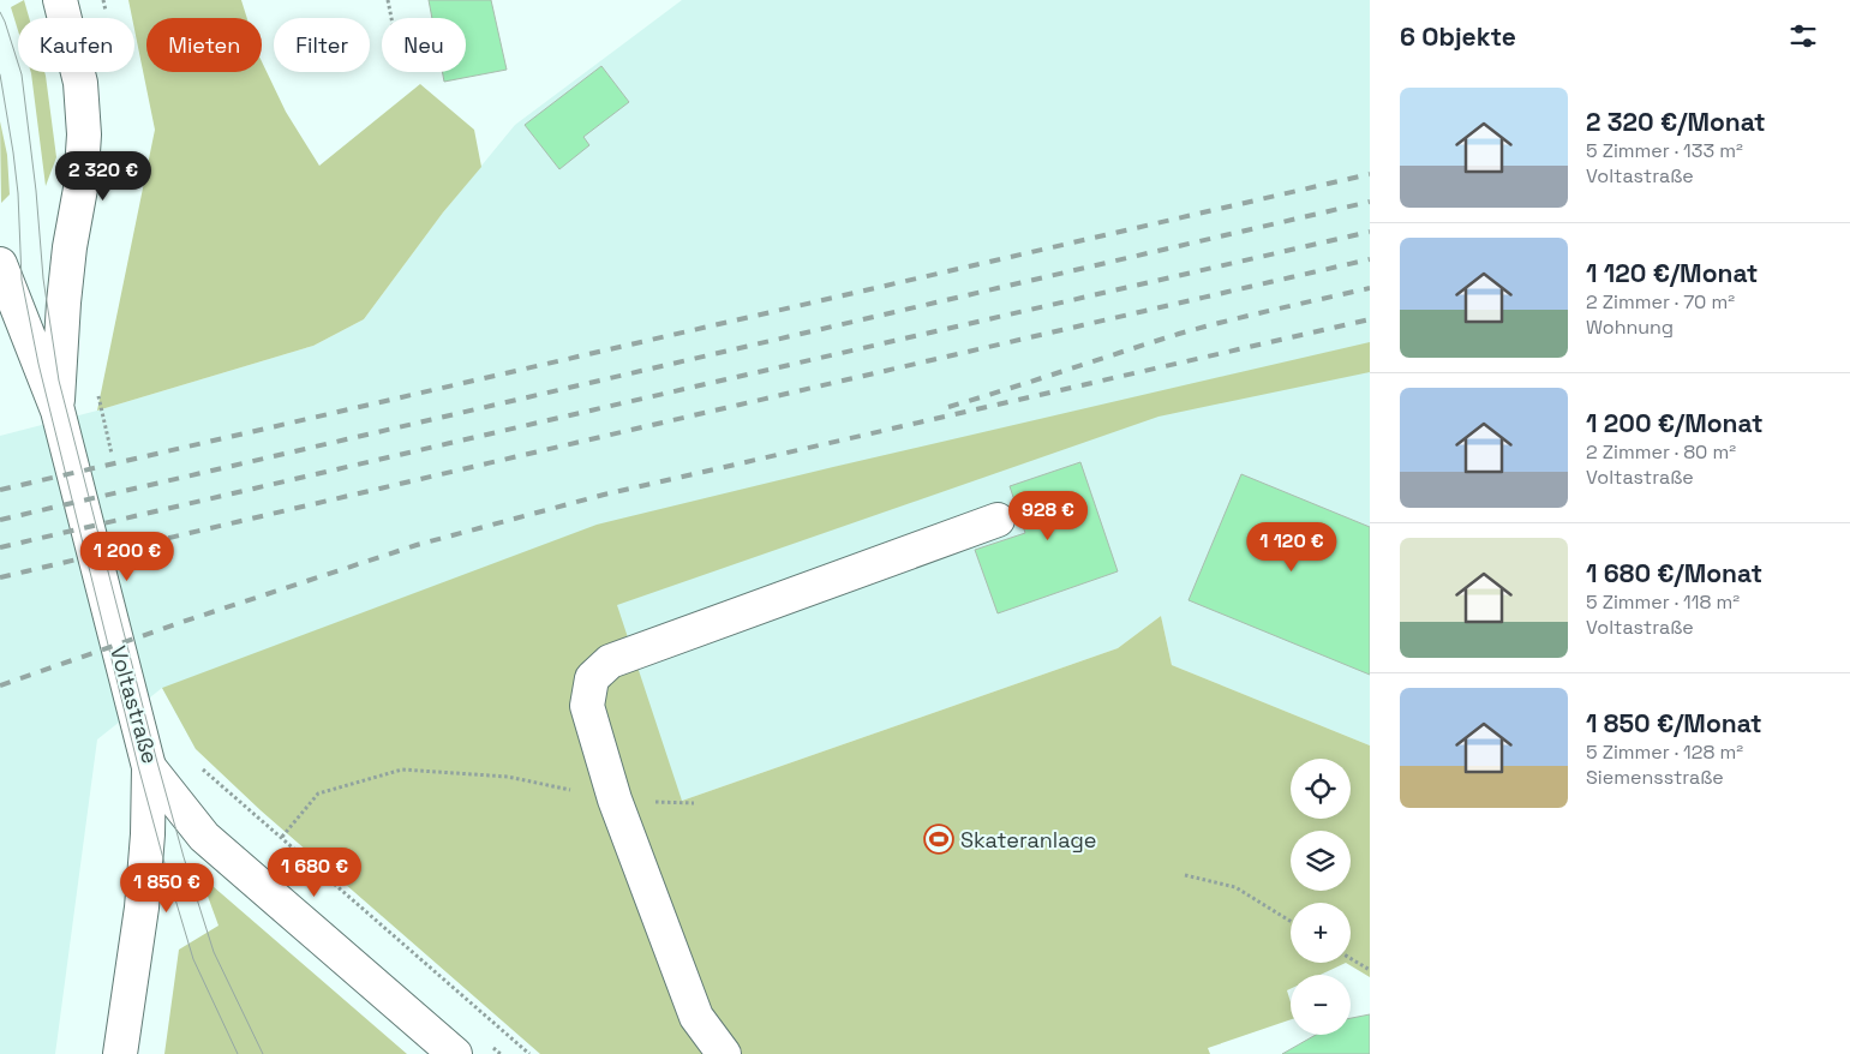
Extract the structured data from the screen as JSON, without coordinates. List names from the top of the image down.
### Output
{
  "streets": {
    "main road": ["Voltastraße"]
  },
  "places": {
    "sports": ["Skateranlage"]
  },
  "page": {
    "heading": "6 Objekte",
    "chip": [
      "Kaufen",
      "Mieten",
      "Filter",
      "Neu"
    ],
    "list": [
      {
        "name": "2 320 €/Monat",
        "note": "5 Zimmer · 133 m² · Voltastraße"
      },
      {
        "name": "1 120 €/Monat",
        "note": "2 Zimmer · 70 m² · Wohnung"
      },
      {
        "name": "1 200 €/Monat",
        "note": "2 Zimmer · 80 m² · Voltastraße"
      },
      {
        "name": "1 680 €/Monat",
        "note": "5 Zimmer · 118 m² · Voltastraße"
      },
      {
        "name": "1 850 €/Monat",
        "note": "5 Zimmer · 128 m² · Siemensstraße"
      }
    ],
    "price": [
      "2 320 €",
      "928 €",
      "1 120 €",
      "1 200 €",
      "1 680 €",
      "1 850 €"
    ],
    "map_buttons": ["+", "−"]
  }
}
